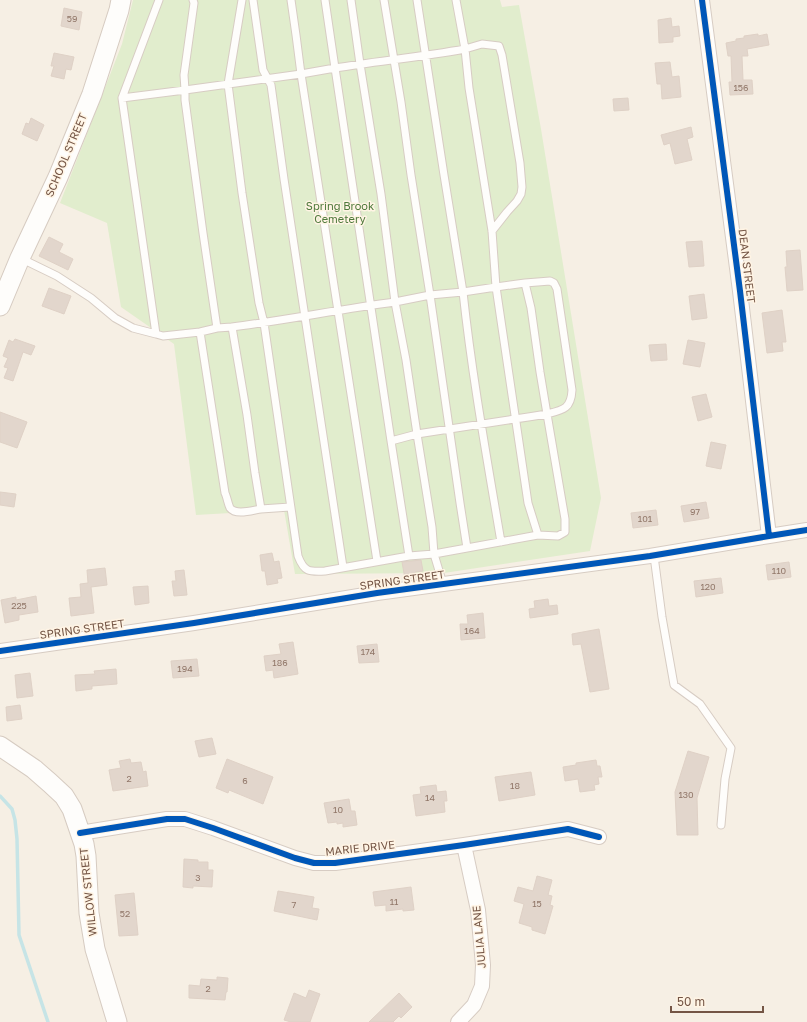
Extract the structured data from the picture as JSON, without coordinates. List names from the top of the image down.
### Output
{
  "streets": {
    "main road": ["SCHOOL STREET", "WILLOW STREET"],
    "street": [
      "DEAN STREET",
      "SPRING STREET",
      "MARIE DRIVE",
      "JULIA LANE"
    ]
  },
  "crossings": [
    ["DEAN STREET", "SPRING STREET"],
    ["MARIE DRIVE", "WILLOW STREET"],
    ["MARIE DRIVE", "JULIA LANE"]
  ],
  "parks": ["Spring Brook Cemetery"],
  "house_numbers": [
    "59",
    "156",
    "97",
    "101",
    "110",
    "120",
    "225",
    "164",
    "174",
    "186",
    "194",
    "2",
    "6",
    "18",
    "130",
    "14",
    "10",
    "3",
    "11",
    "15",
    "7",
    "52",
    "2"
  ],
  "scale_bar": "50 m"
}
